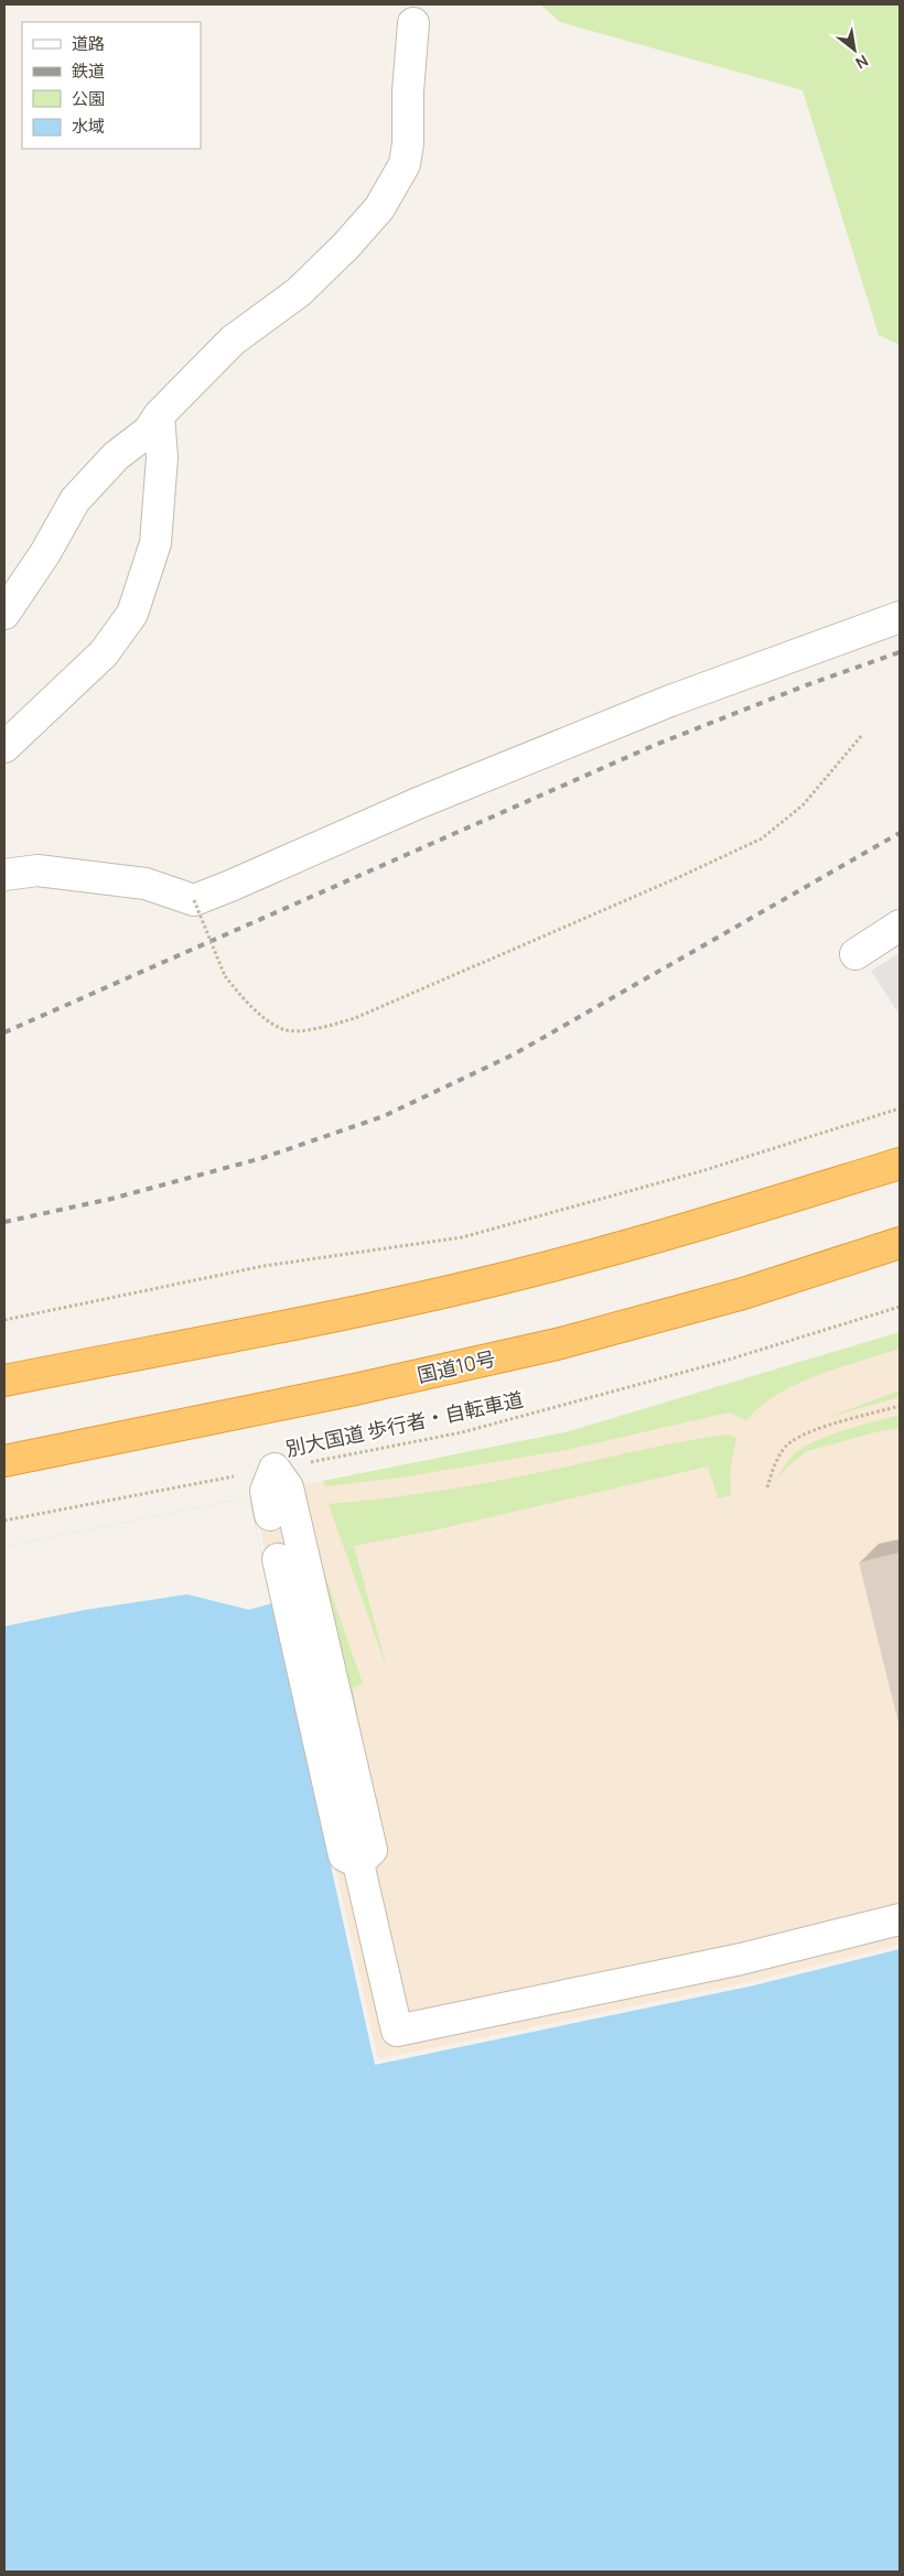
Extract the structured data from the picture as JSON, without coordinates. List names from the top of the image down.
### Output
{
  "streets": {
    "highway": ["国道10号"],
    "path": ["別大国道 歩行者・自転車道"]
  },
  "legend": [
    "道路",
    "鉄道",
    "公園",
    "水域"
  ],
  "north": "bottom right"
}
